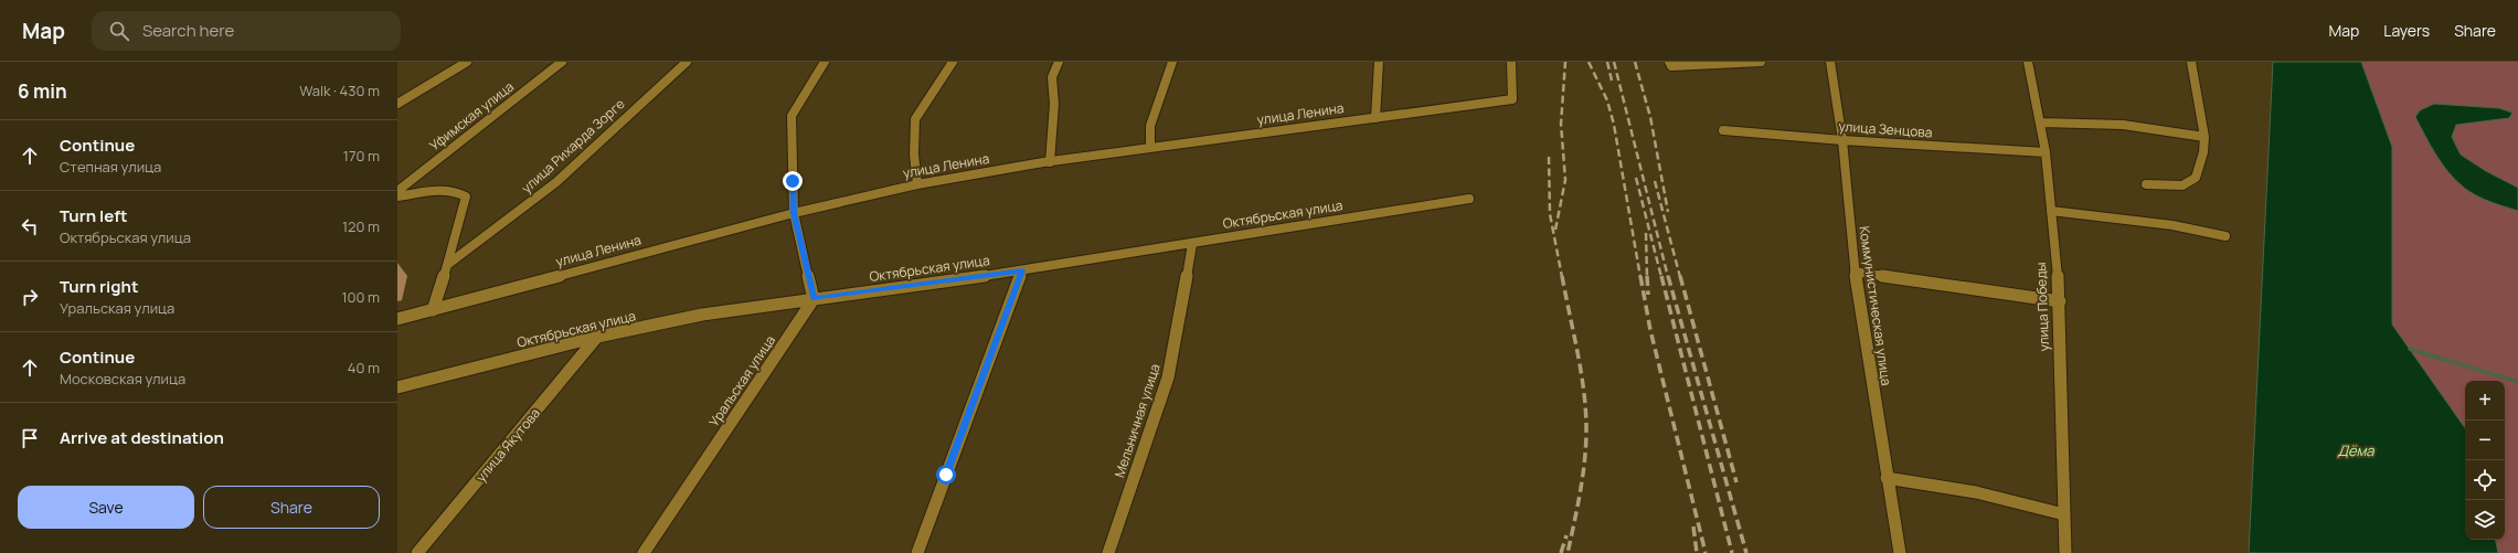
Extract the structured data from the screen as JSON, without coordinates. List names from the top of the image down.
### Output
{
  "streets": {
    "street": [
      "улица Ленина",
      "Уфимская улица",
      "улица Зенцова",
      "улица Рихарда Зорге",
      "Октябрьская улица",
      "Коммунистическая улица",
      "улица Победы",
      "Уральская улица",
      "Мельничная улица",
      "улица Якутова"
    ]
  },
  "crossings": [
    ["улица Зенцова", "Коммунистическая улица"],
    ["улица Зенцова", "улица Победы"],
    ["Октябрьская улица", "Уральская улица"],
    ["Октябрьская улица", "Мельничная улица"],
    ["Октябрьская улица", "улица Якутова"]
  ],
  "water": ["Дёма"],
  "page": {
    "header": "Map",
    "search": "Search here",
    "nav": ["Map", "Layers", "Share"],
    "heading": ["6 min", "Walk · 430 m"],
    "list": [
      ["Continue", "Степная улица", "170 m"],
      ["Turn left", "Октябрьская улица", "120 m"],
      ["Turn right", "Уральская улица", "100 m"],
      ["Continue", "Московская улица", "40 m"],
      "Arrive at destination"
    ],
    "map_buttons": ["+", "−"],
    "buttons": ["Save", "Share"]
  }
}
